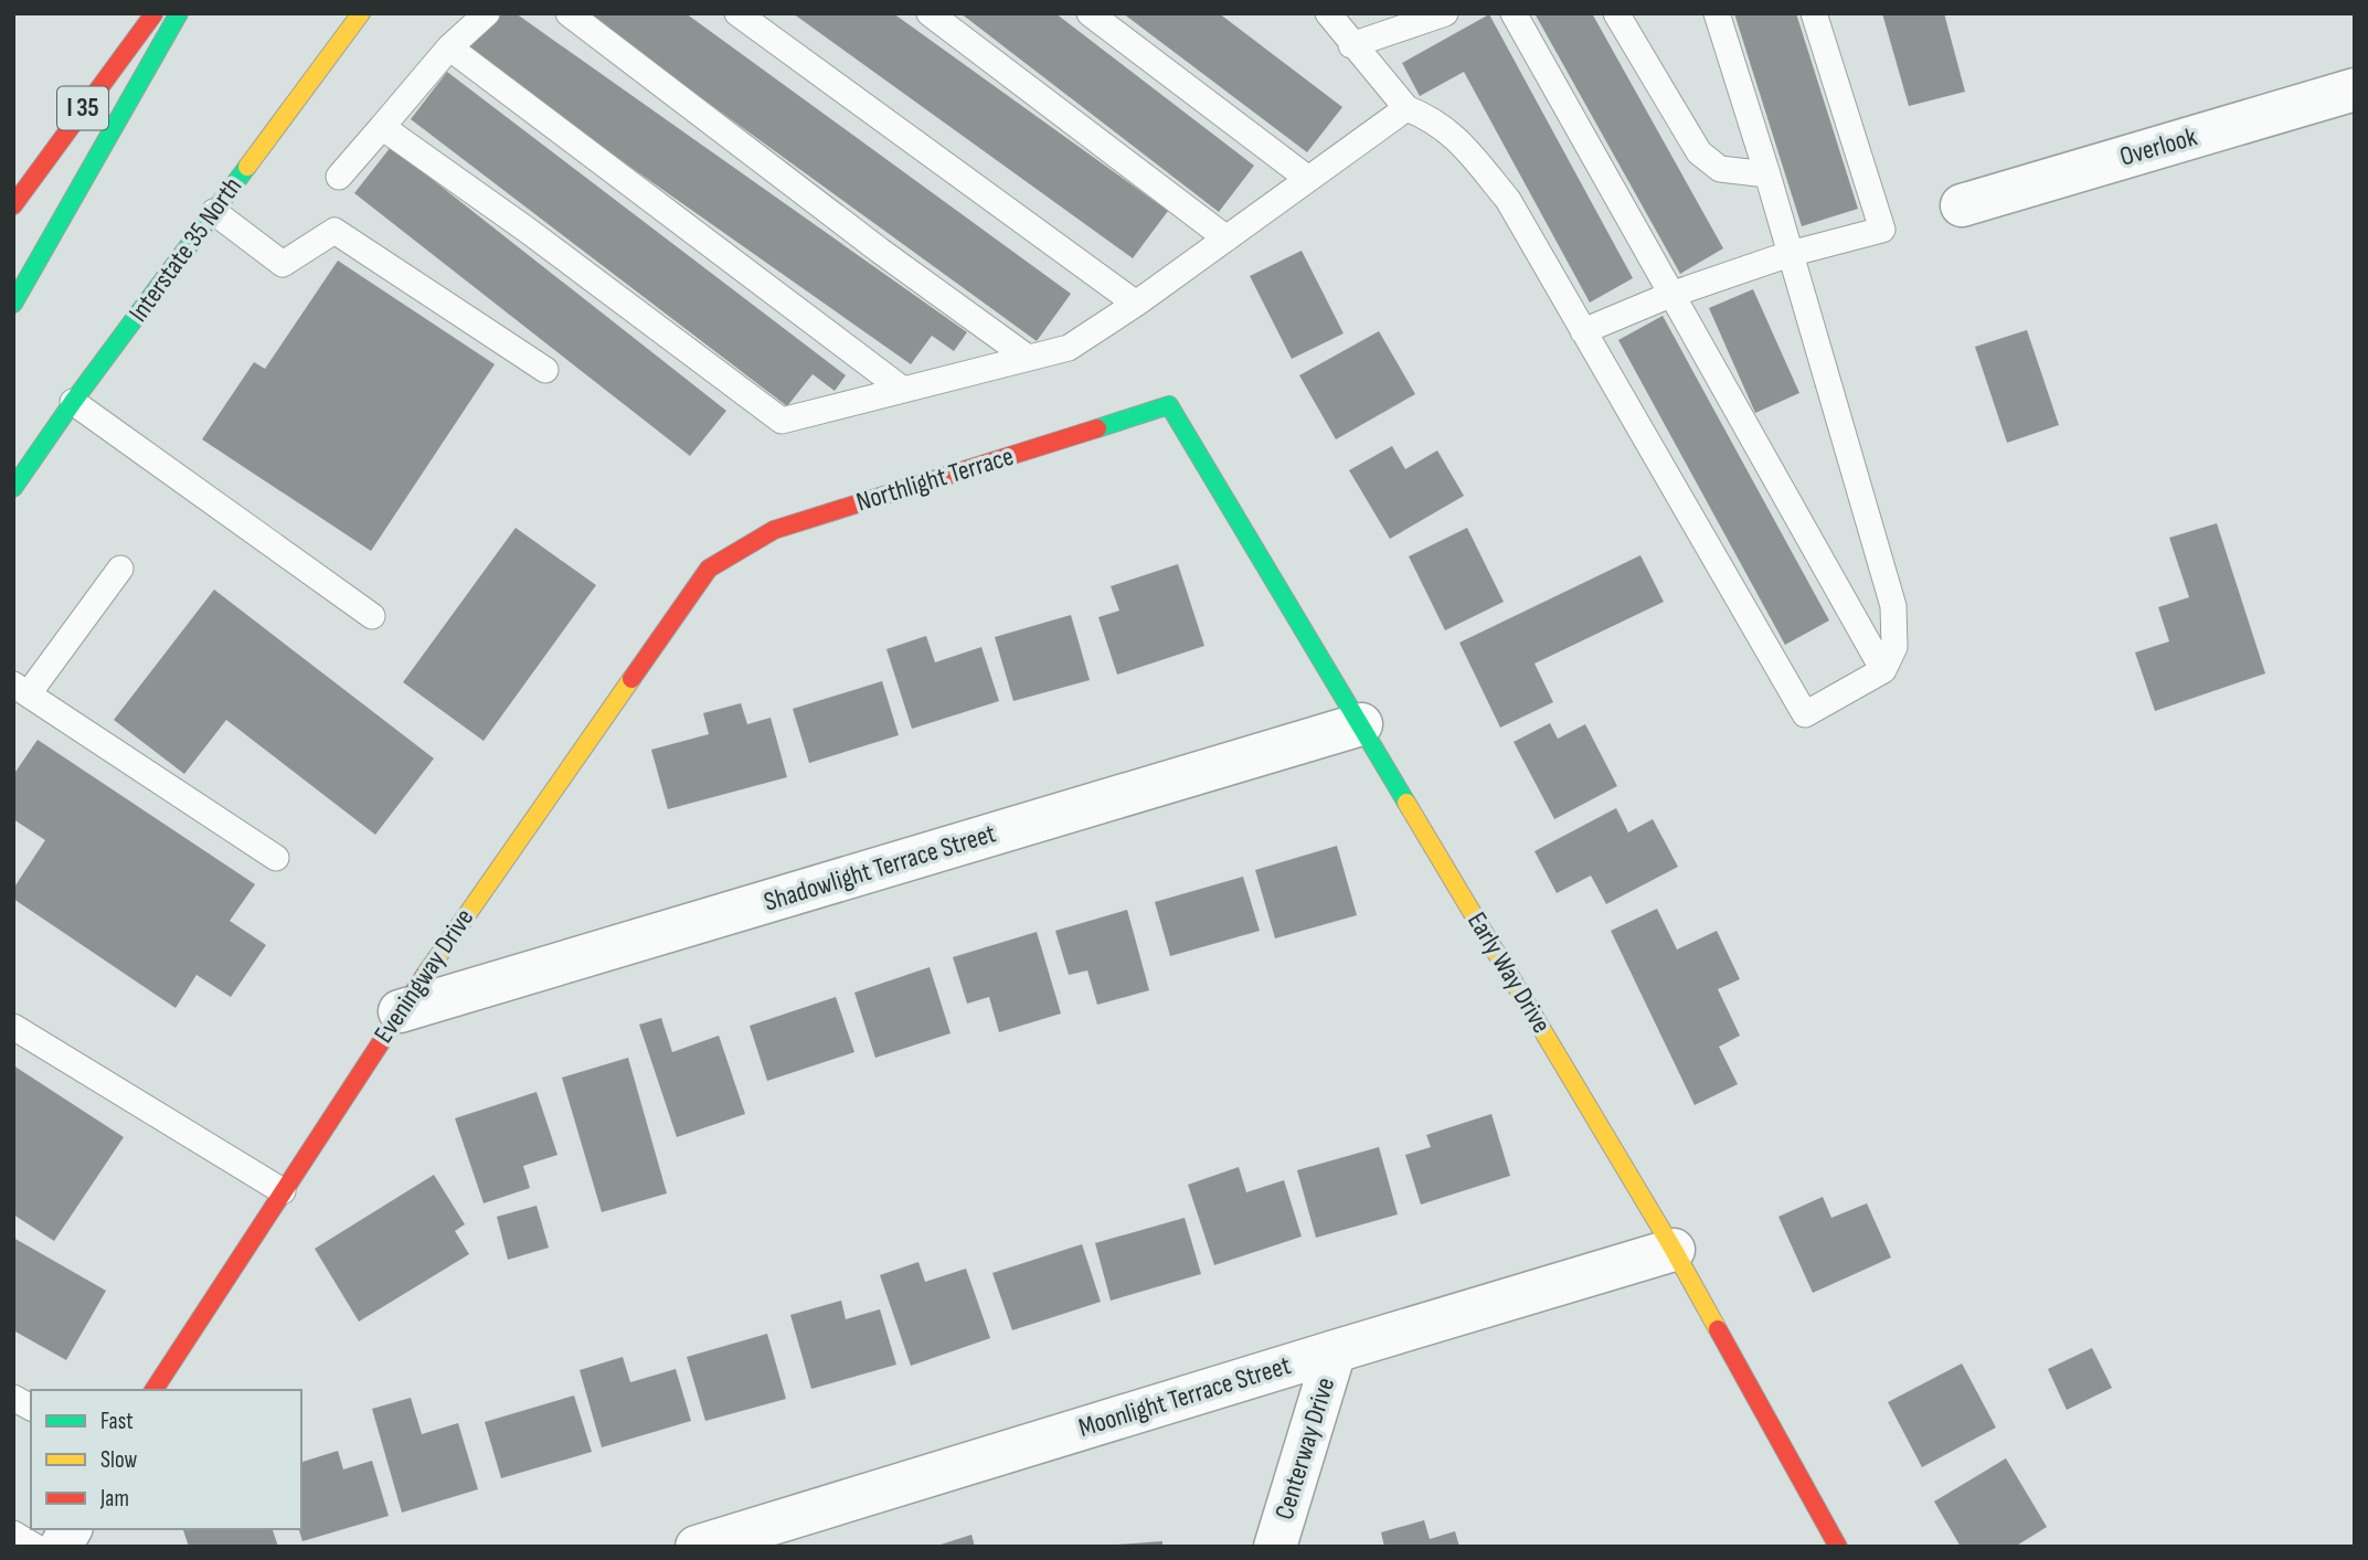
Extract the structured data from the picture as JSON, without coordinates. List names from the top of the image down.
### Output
{
  "streets": {
    "main road": [
      "I 35",
      "Interstate 35 North",
      "Northlight Terrace",
      "Early Way Drive",
      "Eveningway Drive"
    ],
    "street": [
      "Overlook",
      "Shadowlight Terrace Street",
      "Moonlight Terrace Street",
      "Centerway Drive"
    ]
  },
  "crossings": [
    ["Northlight Terrace", "Early Way Drive"],
    ["Northlight Terrace", "Eveningway Drive"],
    ["Shadowlight Terrace Street", "Early Way Drive"],
    ["Shadowlight Terrace Street", "Eveningway Drive"],
    ["Early Way Drive", "Moonlight Terrace Street"],
    ["Moonlight Terrace Street", "Centerway Drive"]
  ],
  "legend": ["Fast", "Slow", "Jam"]
}
